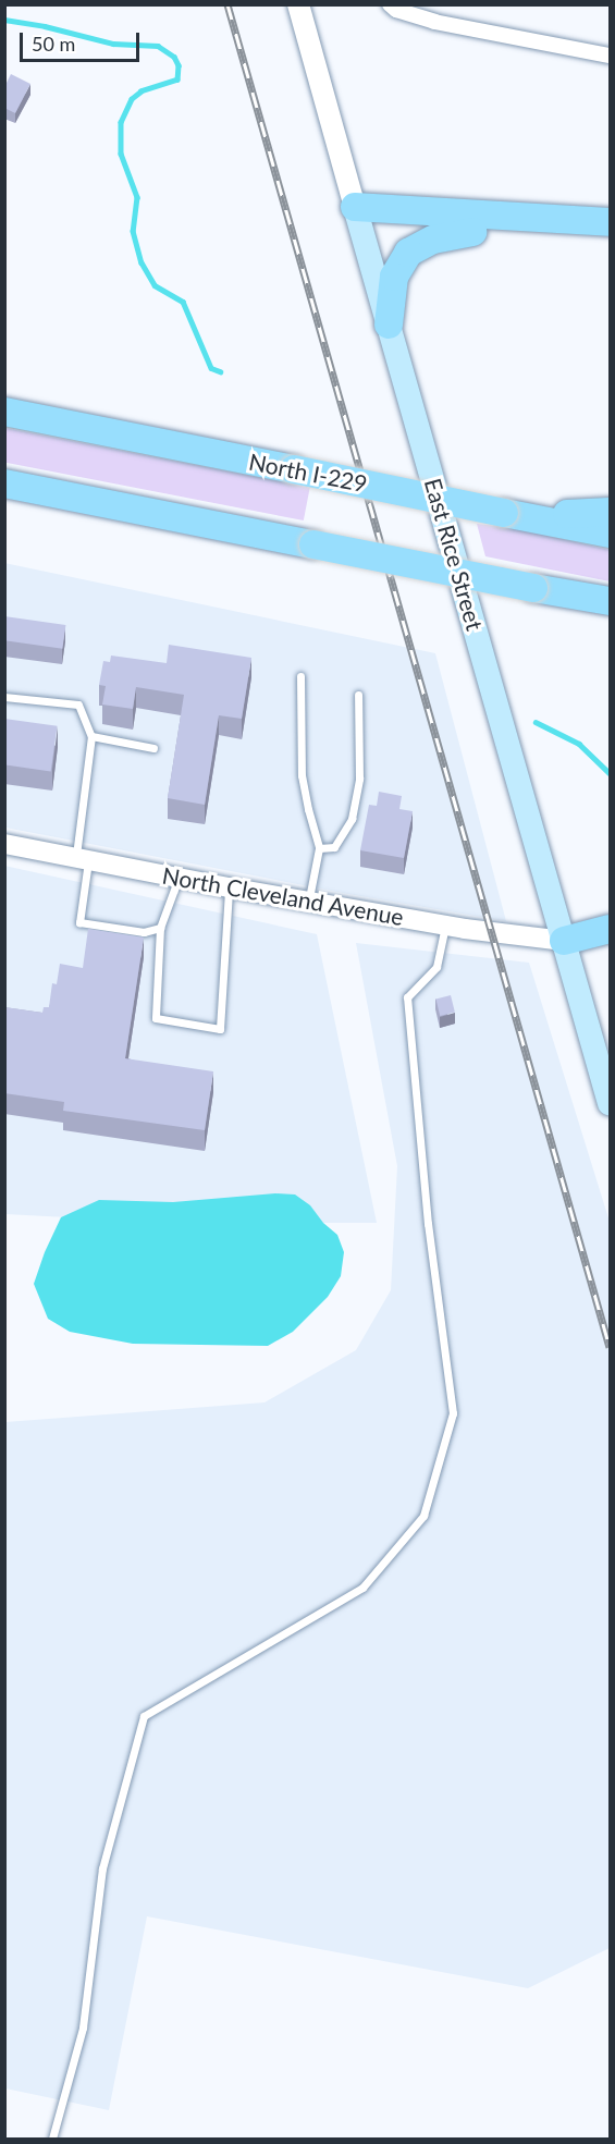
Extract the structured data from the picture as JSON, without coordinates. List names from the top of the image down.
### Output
{
  "streets": {
    "highway": ["North I-229"],
    "main road": ["East Rice Street"],
    "street": ["North Cleveland Avenue"]
  },
  "crossings": [
    ["East Rice Street", "North Cleveland Avenue"]
  ],
  "scale_bar": "50 m"
}
